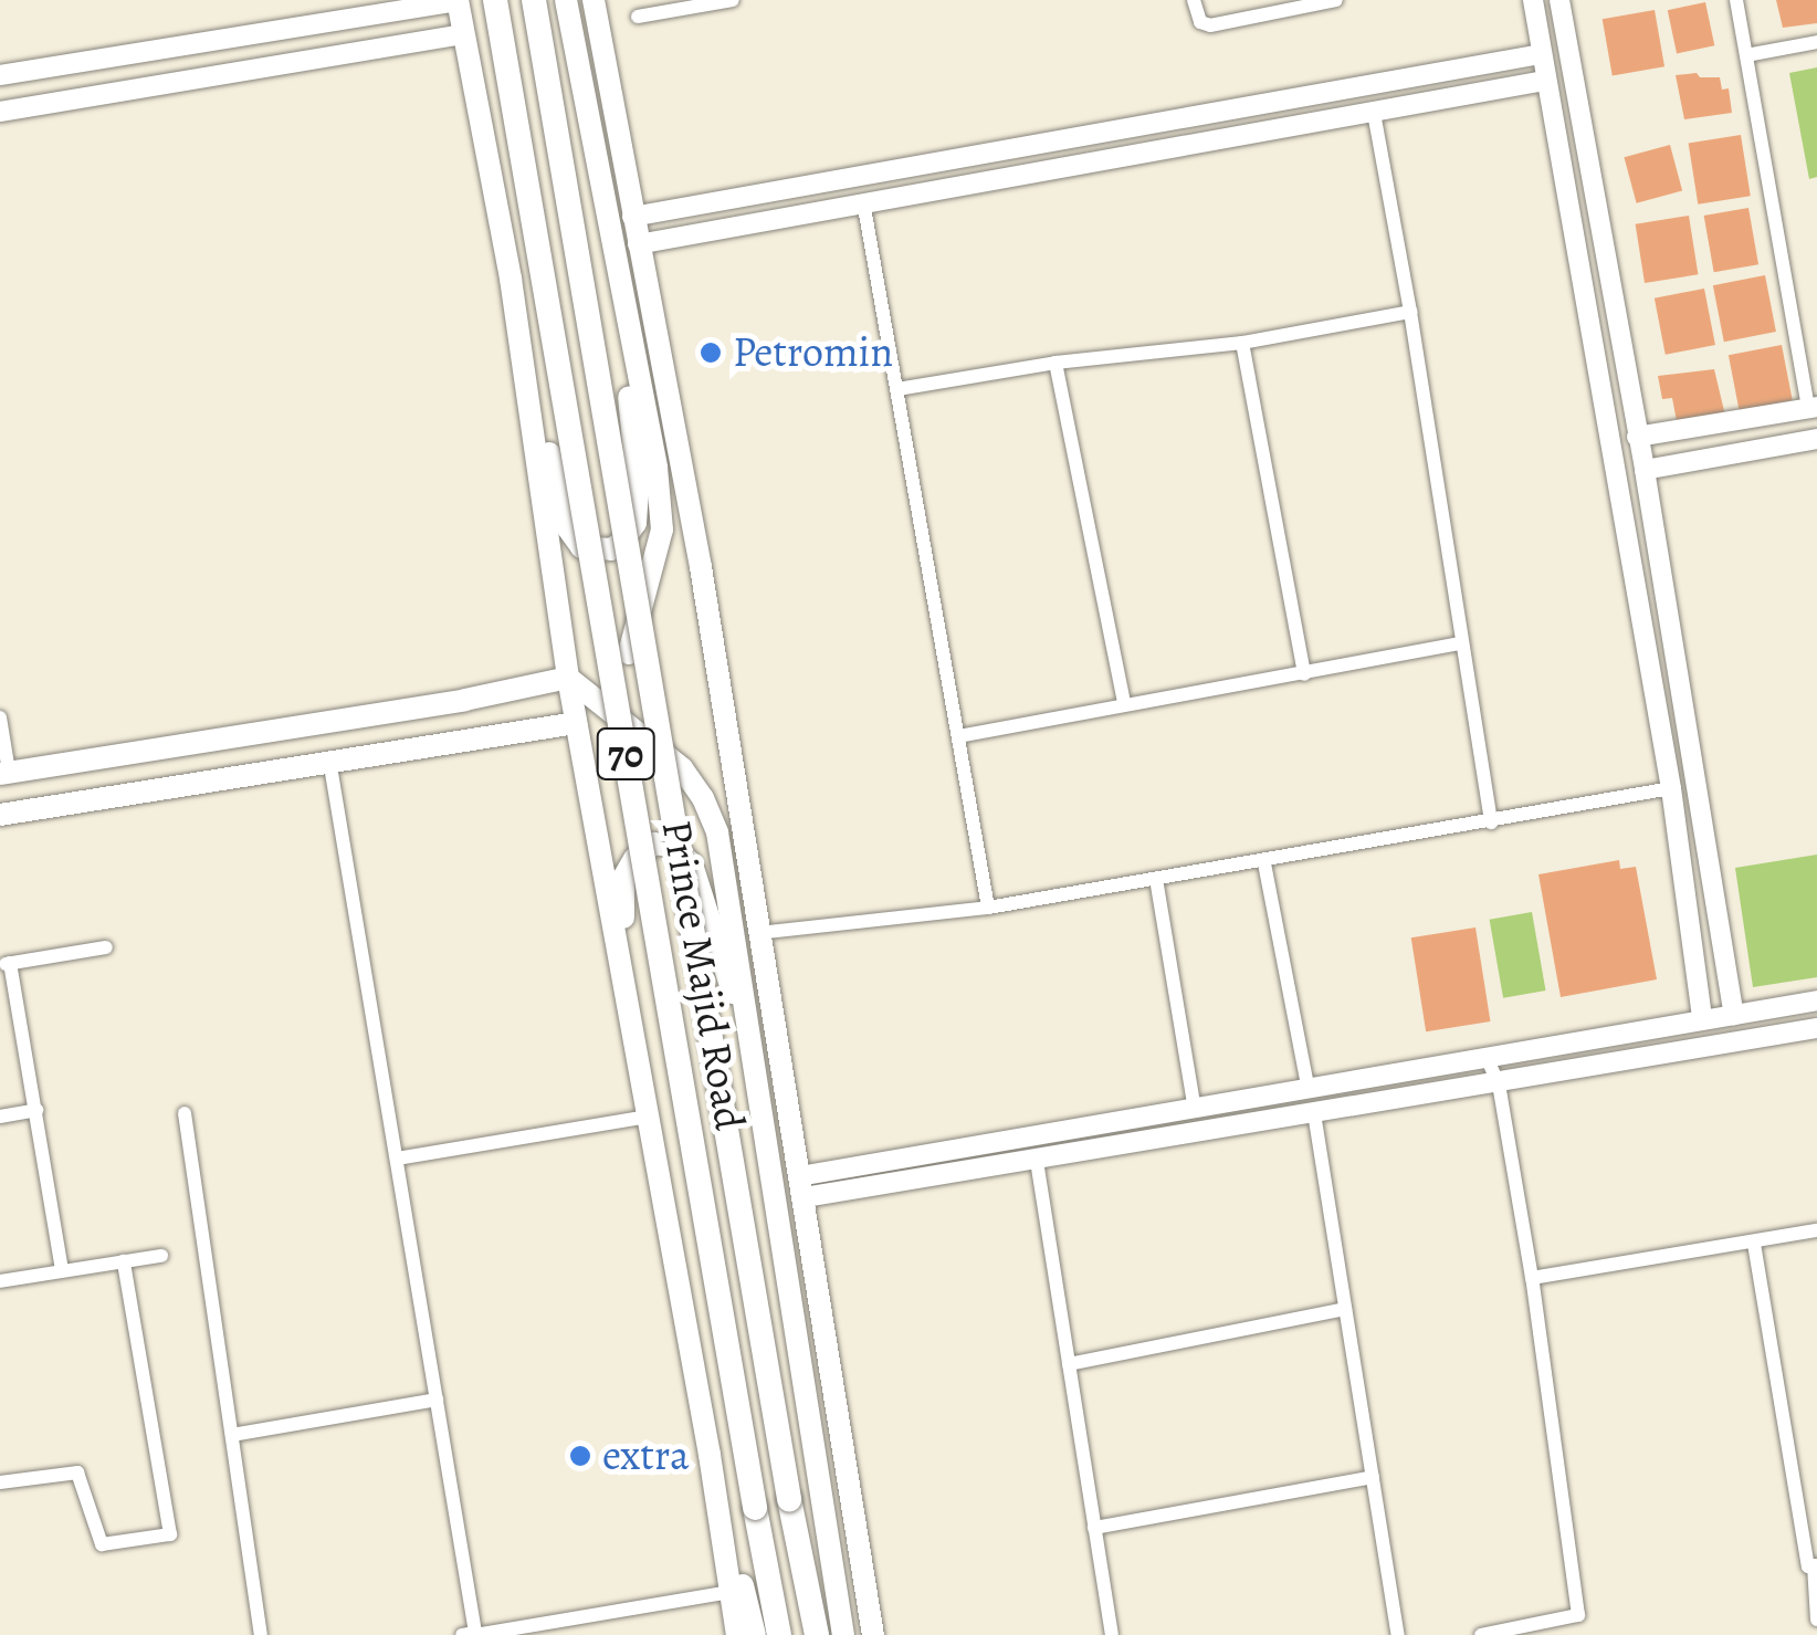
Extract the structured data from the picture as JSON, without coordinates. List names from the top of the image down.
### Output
{
  "streets": {
    "highway": ["70", "Prince Majid Road"]
  },
  "places": ["Petromin", "extra"]
}
